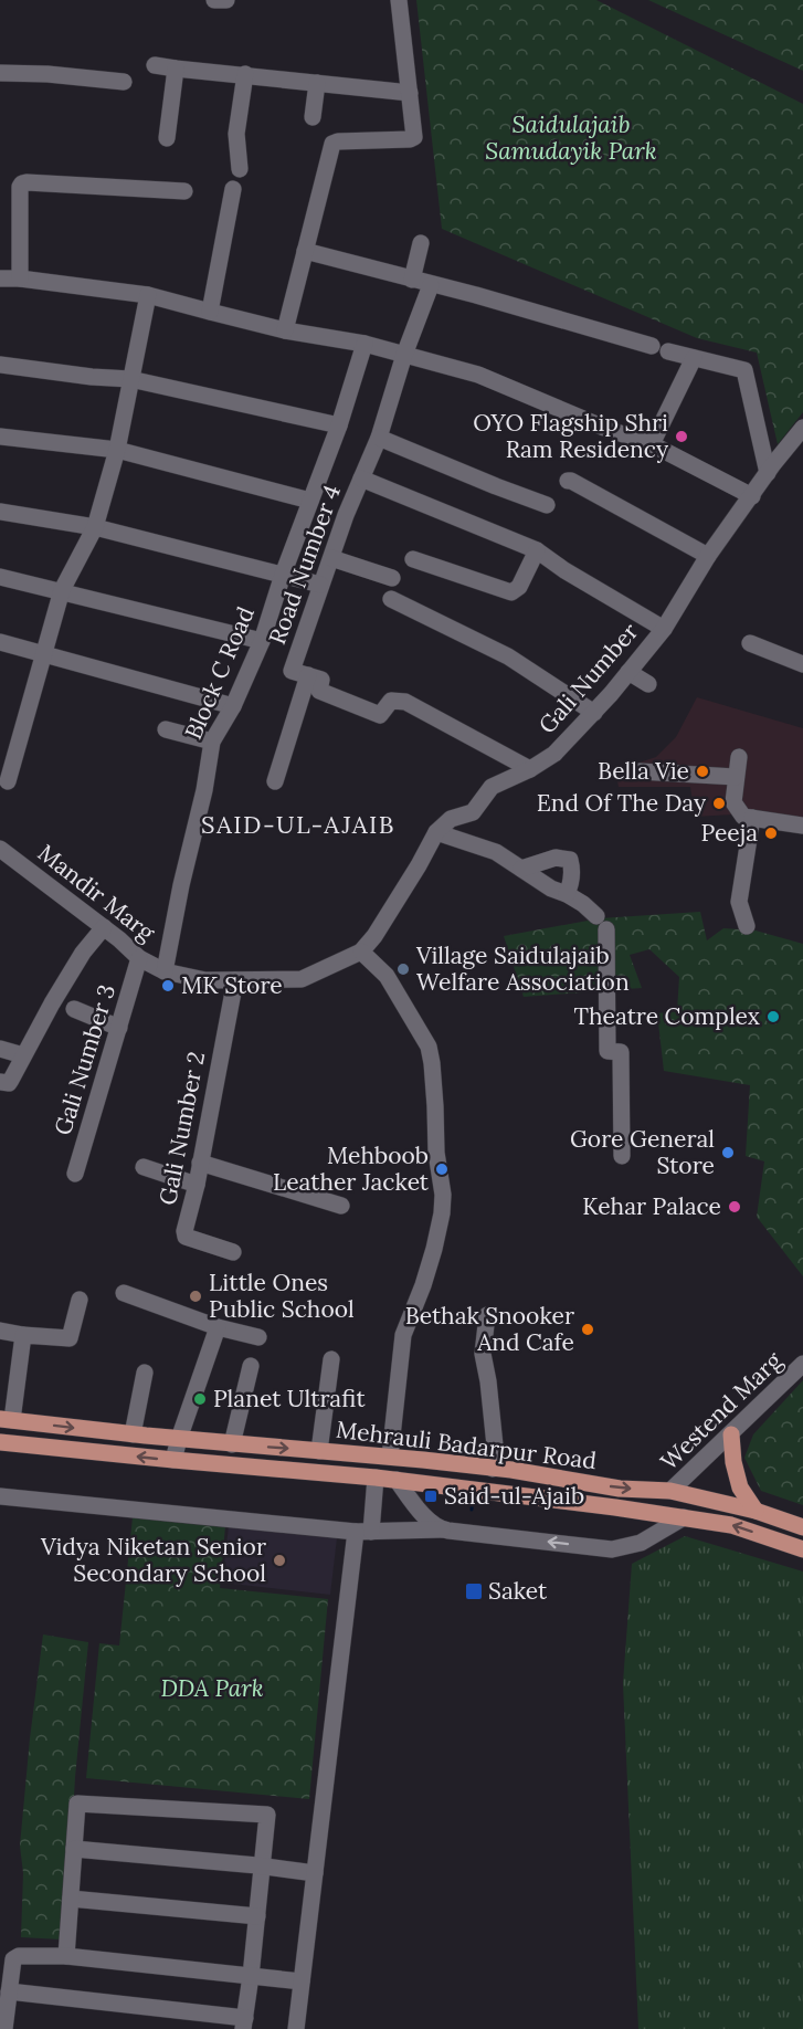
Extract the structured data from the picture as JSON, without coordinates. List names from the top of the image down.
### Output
{
  "streets": {
    "main road": ["Mehrauli Badarpur Road"],
    "street": [
      "Road Number 4",
      "Block C Road",
      "Gali Number",
      "Mandir Marg",
      "Gali Number 3",
      "Gali Number 2",
      "Westend Marg"
    ]
  },
  "crossings": [
    ["Road Number 4", "Gali Number"],
    ["Block C Road", "Gali Number"],
    ["Block C Road", "Mandir Marg"],
    ["Gali Number", "Mandir Marg"],
    ["Gali Number", "Gali Number 2"],
    ["Mandir Marg", "Gali Number 3"],
    ["Westend Marg", "Mehrauli Badarpur Road"]
  ],
  "districts": ["SAID-UL-AJAIB"],
  "parks": ["Saidulajaib Samudayik Park", "DDA Park"],
  "places": {
    "other": [
      "OYO Flagship Shri Ram Residency",
      "Bella Vie",
      "End Of The Day",
      "Peeja",
      "Village Saidulajaib Welfare Association",
      "MK Store",
      "Theatre Complex",
      "Gore General Store",
      "Mehboob Leather Jacket",
      "Kehar Palace",
      "Little Ones Public School",
      "Bethak Snooker And Cafe",
      "Planet Ultrafit",
      "Vidya Niketan Senior Secondary School"
    ],
    "transit": ["Said-ul-Ajaib", "Saket"]
  }
}
